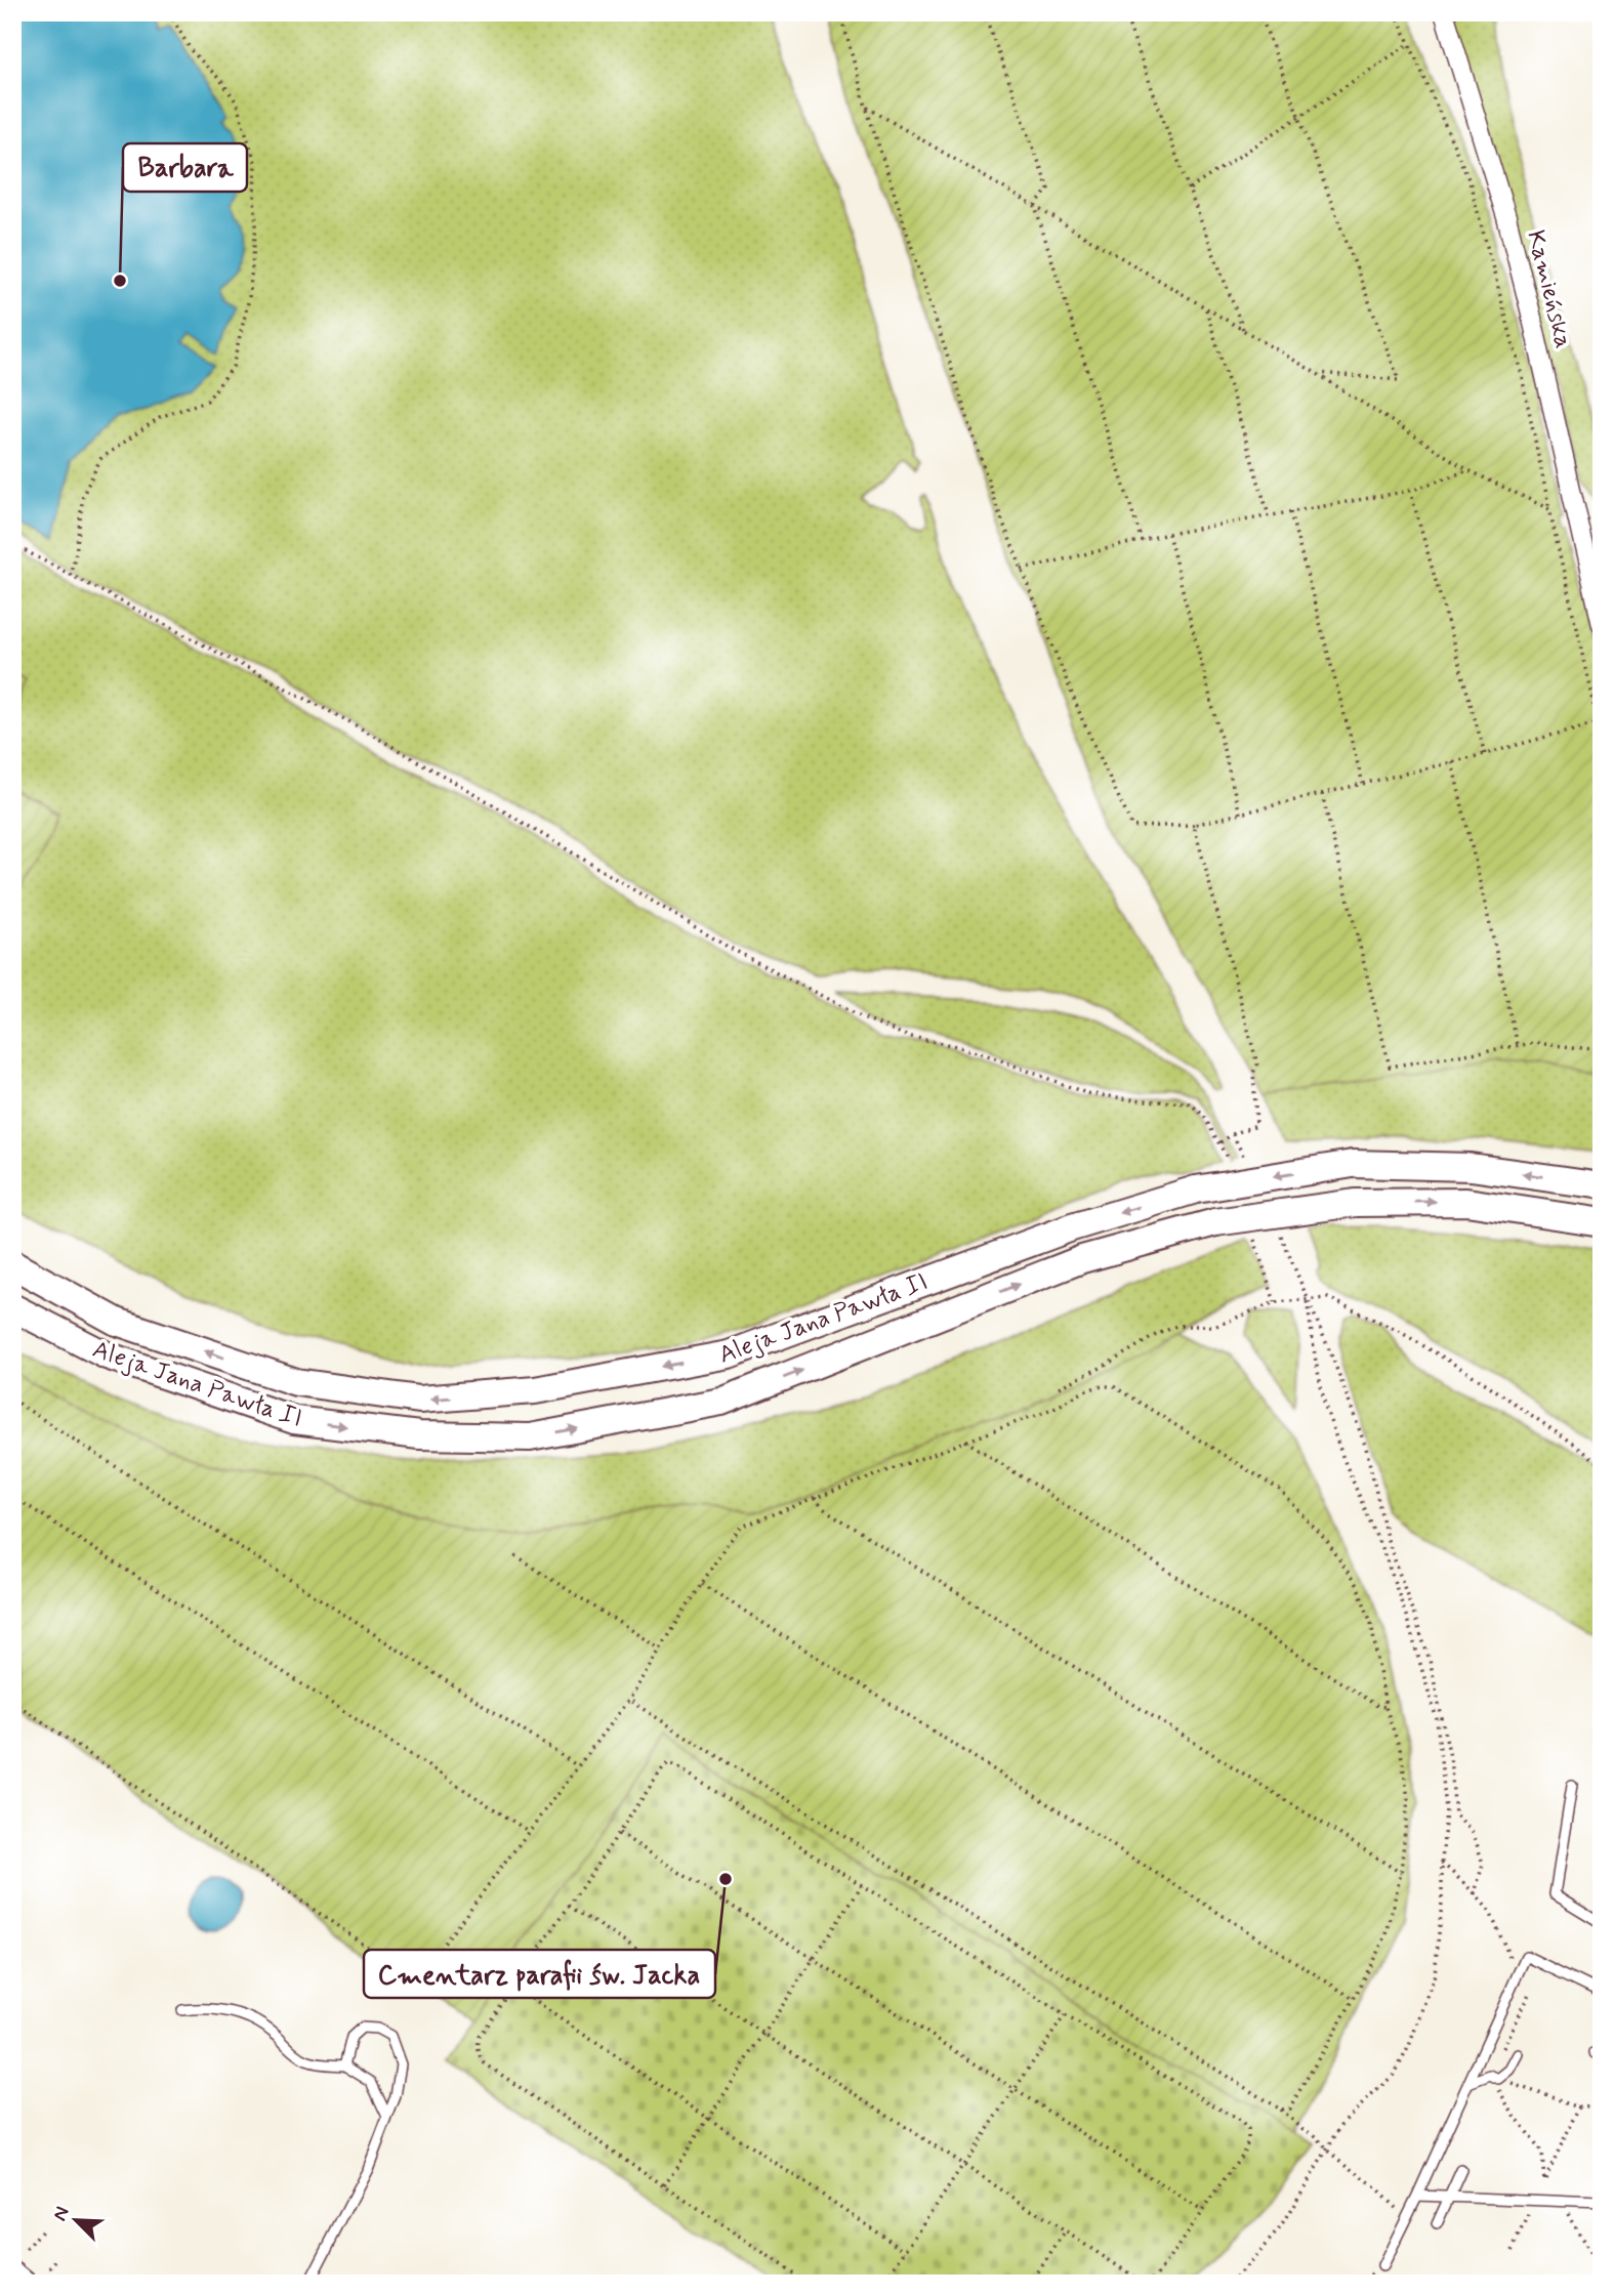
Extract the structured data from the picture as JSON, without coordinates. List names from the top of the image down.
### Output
{
  "streets": {
    "main road": ["Aleja Jana Pawła II"],
    "street": ["Kamieńska"]
  },
  "places": ["Barbara", "Cmentarz parafii św. Jacka"],
  "north": "top left"
}
